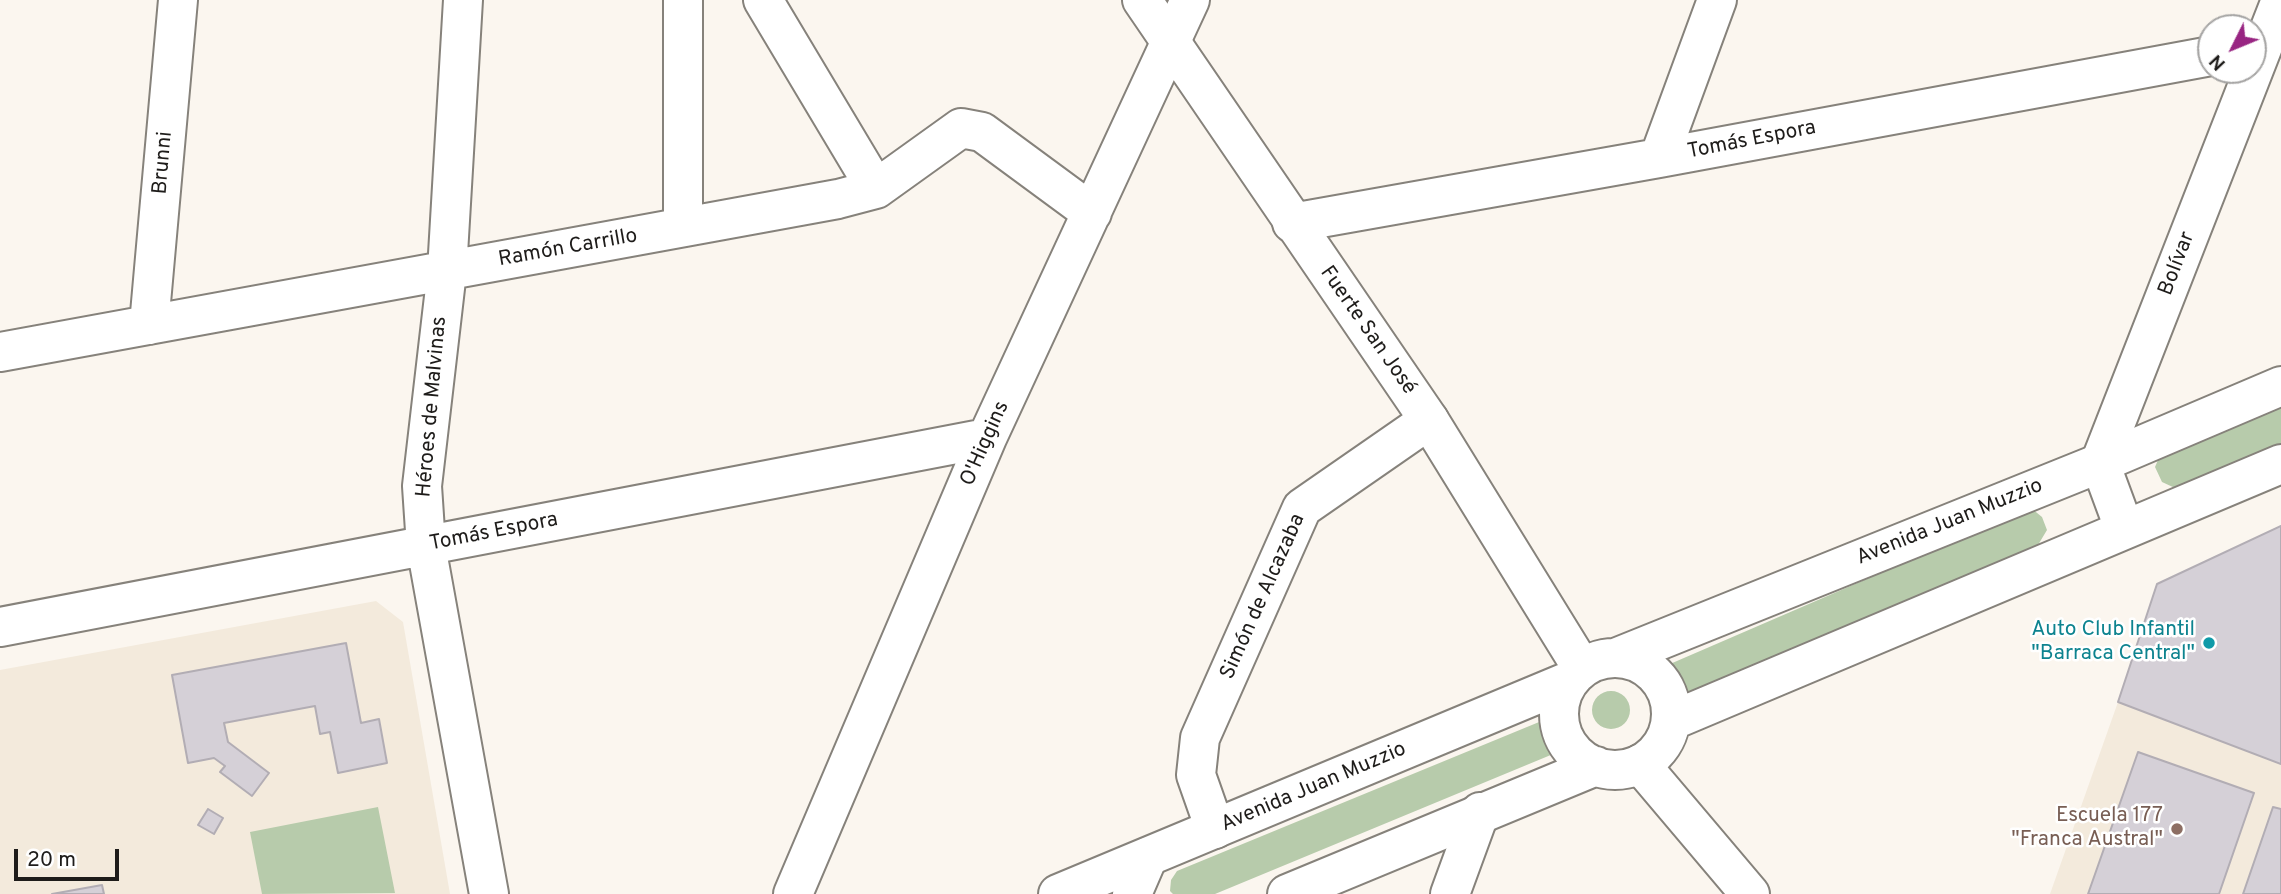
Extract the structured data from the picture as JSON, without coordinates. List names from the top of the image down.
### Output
{
  "streets": {
    "street": [
      "Tomás Espora",
      "Brunni",
      "Ramón Carrillo",
      "Bolívar",
      "Fuerte San José",
      "Héroes de Malvinas",
      "O'Higgins",
      "Avenida Juan Muzzio",
      "Simón de Alcazaba"
    ]
  },
  "crossings": [
    ["Tomás Espora", "Fuerte San José"],
    ["Tomás Espora", "Héroes de Malvinas"],
    ["Tomás Espora", "O'Higgins"],
    ["Brunni", "Ramón Carrillo"],
    ["Ramón Carrillo", "Héroes de Malvinas"],
    ["Ramón Carrillo", "O'Higgins"],
    ["Bolívar", "Avenida Juan Muzzio"],
    ["Fuerte San José", "O'Higgins"],
    ["Fuerte San José", "Avenida Juan Muzzio"],
    ["Fuerte San José", "Simón de Alcazaba"],
    ["Avenida Juan Muzzio", "Simón de Alcazaba"]
  ],
  "places": ["Auto Club Infantil \"Barraca Central\"", "Escuela 177 \"Franca Austral\""],
  "scale_bar": "20 m",
  "north": "bottom left"
}
